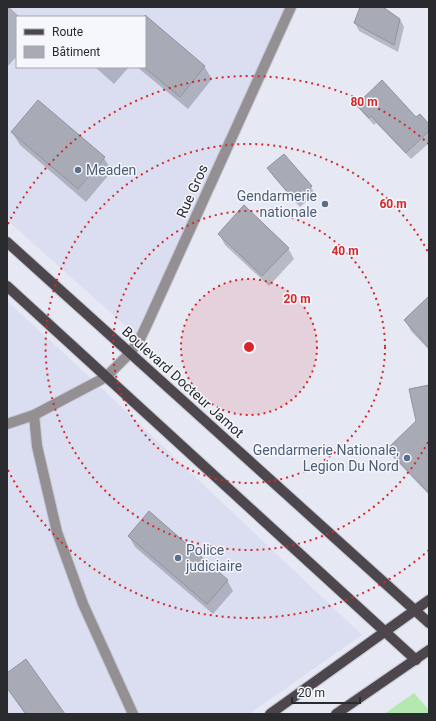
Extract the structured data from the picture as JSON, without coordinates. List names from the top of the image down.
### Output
{
  "streets": {
    "main road": ["Boulevard Docteur Jamot"],
    "street": ["Rue Gros"]
  },
  "crossings": [
    ["Rue Gros", "Boulevard Docteur Jamot"]
  ],
  "places": [
    "Meaden",
    "Gendarmerie nationale",
    "Gendarmerie Nationale, Legion Du Nord",
    "Police judiciaire"
  ],
  "legend": ["Route", "Bâtiment"],
  "scale_bar": "20 m",
  "rings": [
    "80 m",
    "60 m",
    "40 m",
    "20 m"
  ]
}
